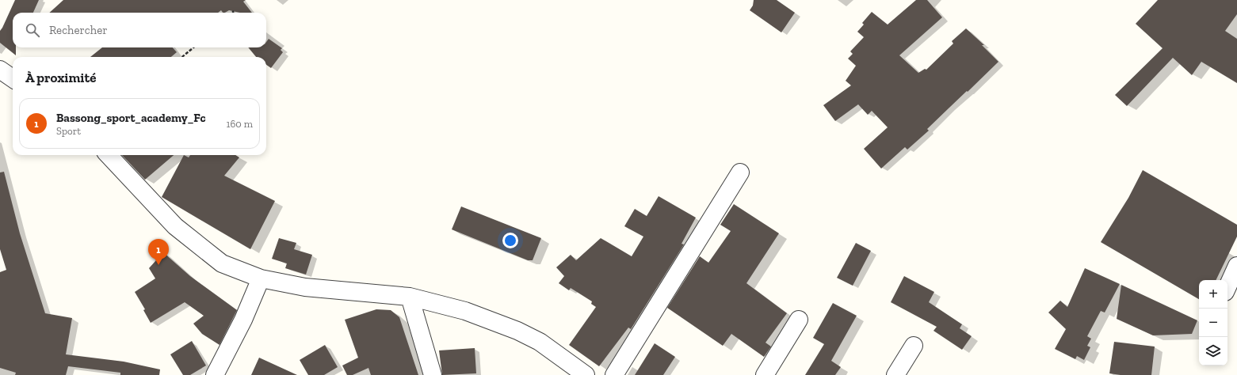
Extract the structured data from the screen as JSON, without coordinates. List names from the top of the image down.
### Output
{
  "page": {
    "search": "Rechercher",
    "heading": "À proximité",
    "list": [
      {
        "mark": "1",
        "name": "Bassong_sport_academy_Fc",
        "note": "Sport",
        "value": "160 m"
      }
    ],
    "pins": "1",
    "map_buttons": ["+", "−"]
  }
}
